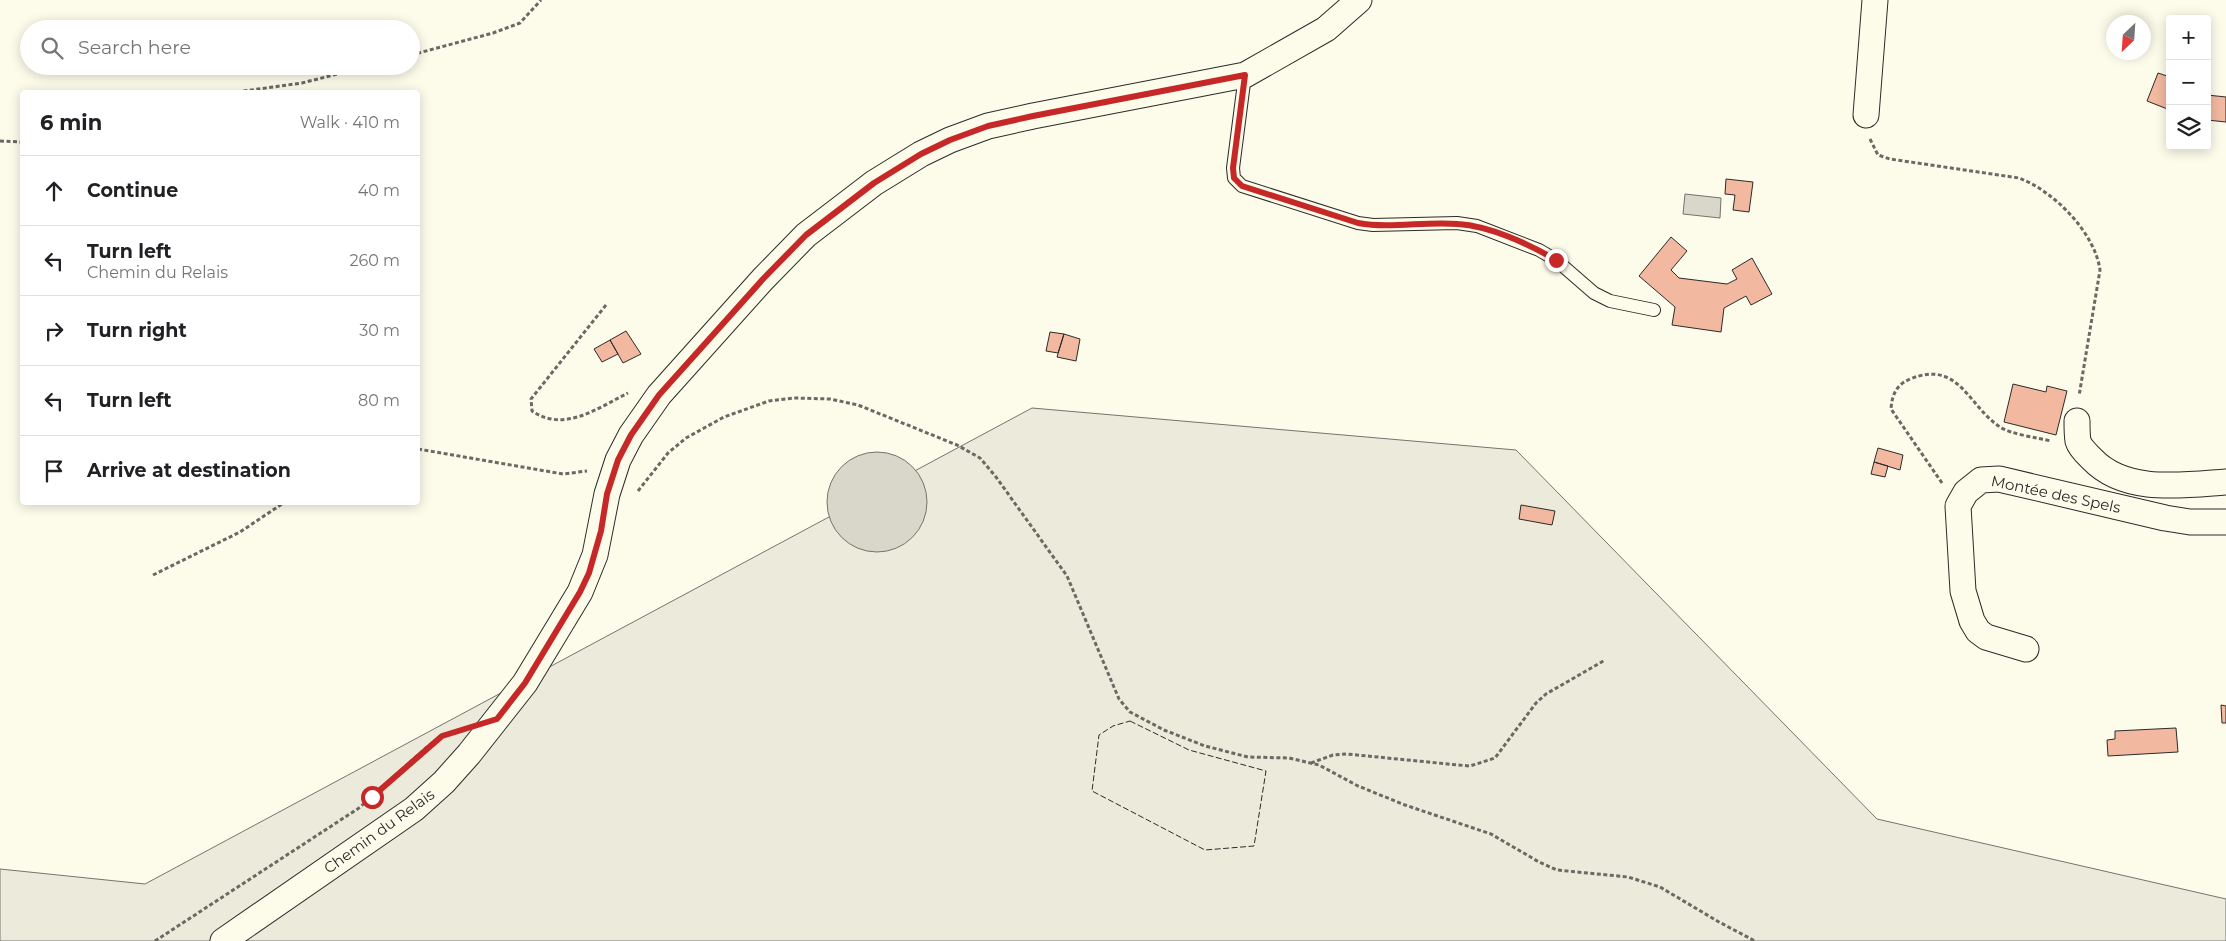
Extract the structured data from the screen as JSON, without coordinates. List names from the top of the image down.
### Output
{
  "streets": {
    "street": ["Montée des Spels", "Chemin du Relais"]
  },
  "north": "bottom left",
  "page": {
    "map_buttons": ["+", "−"],
    "search": "Search here",
    "heading": ["6 min", "Walk · 410 m"],
    "list": [
      ["Continue", "40 m"],
      ["Turn left", "Chemin du Relais", "260 m"],
      ["Turn right", "30 m"],
      ["Turn left", "80 m"],
      "Arrive at destination"
    ]
  }
}
